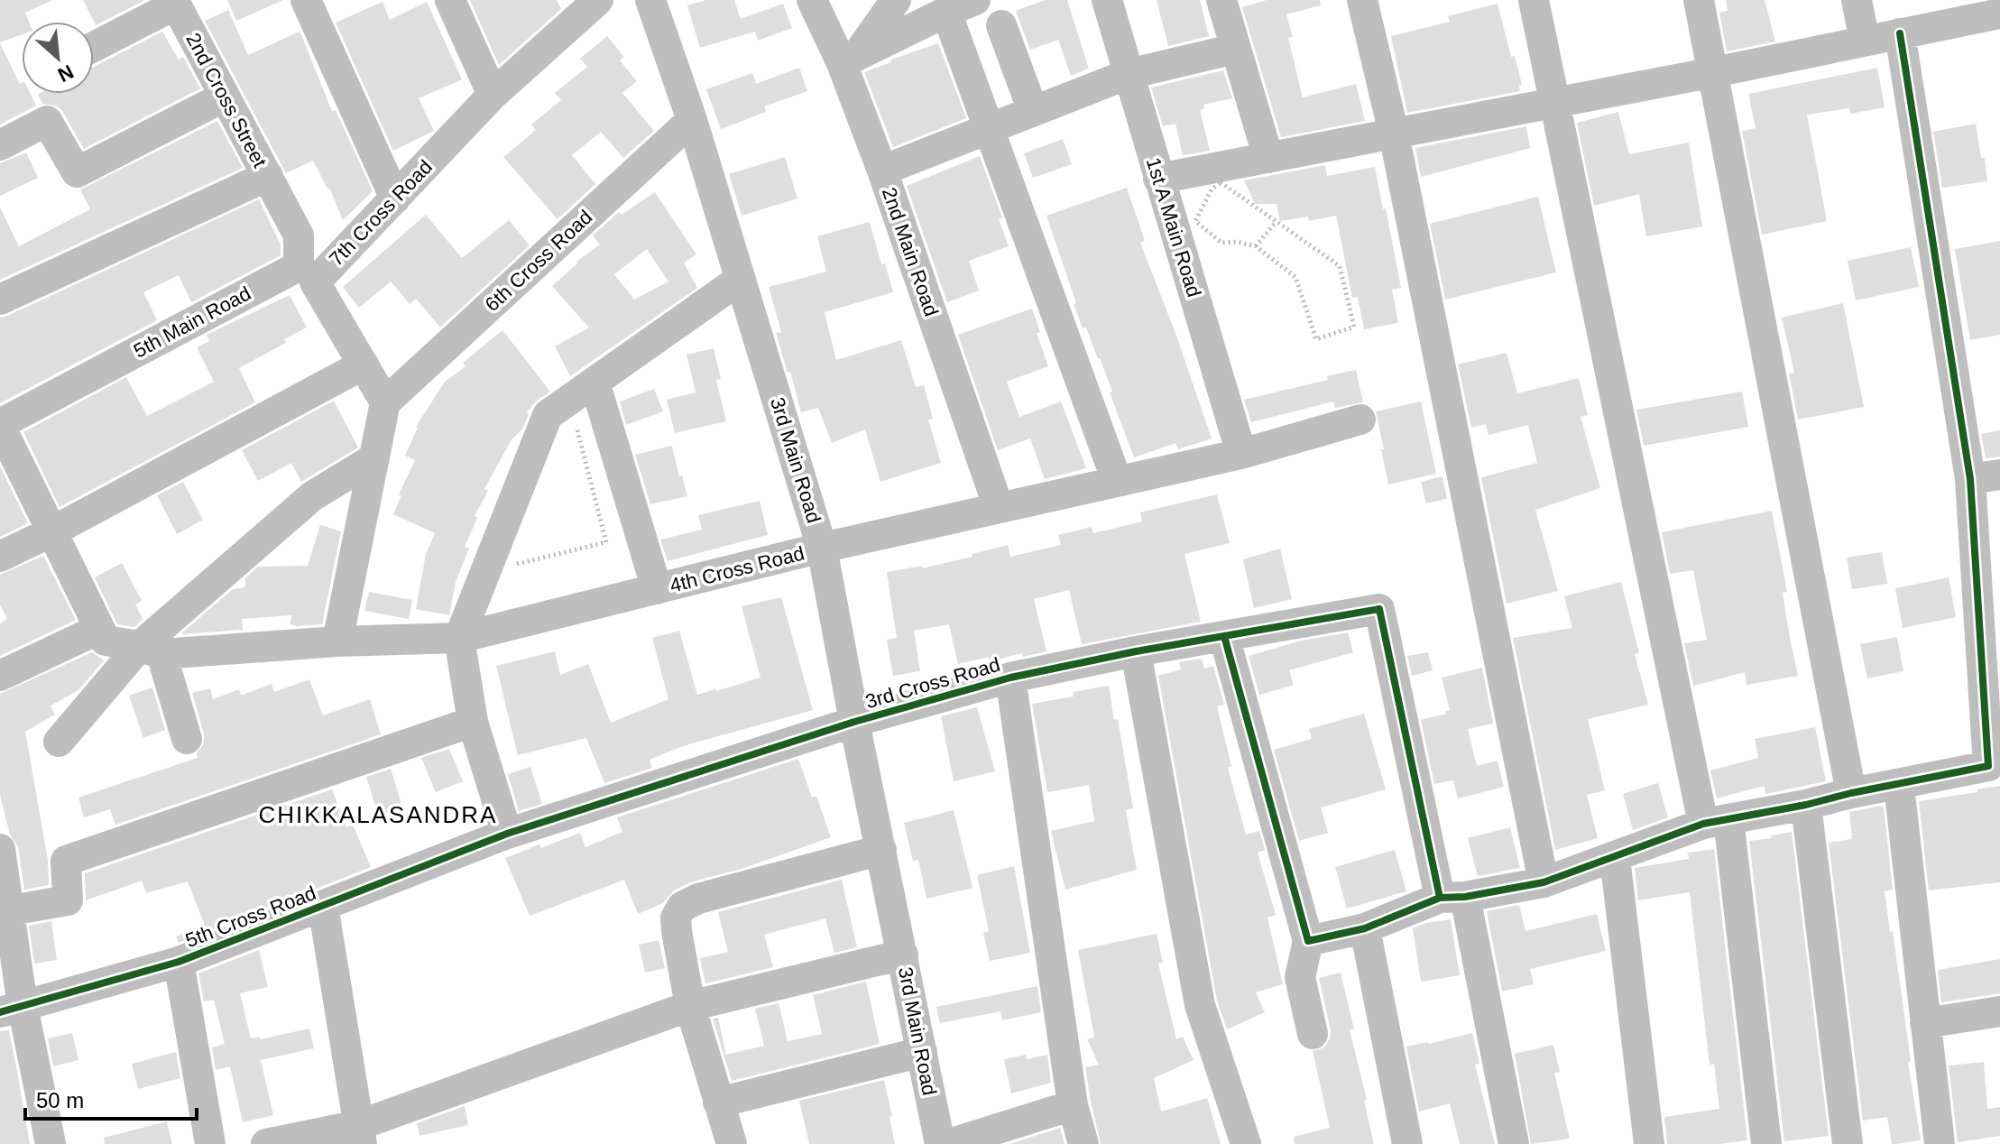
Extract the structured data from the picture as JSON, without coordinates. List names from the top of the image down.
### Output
{
  "streets": {
    "street": [
      "2nd Cross Street",
      "7th Cross Road",
      "1st A Main Road",
      "2nd Main Road",
      "6th Cross Road",
      "5th Main Road",
      "3rd Main Road",
      "4th Cross Road",
      "3rd Cross Road",
      "5th Cross Road"
    ]
  },
  "crossings": [
    ["2nd Cross Street", "5th Main Road"],
    ["7th Cross Road", "6th Cross Road"],
    ["1st A Main Road", "4th Cross Road"],
    ["2nd Main Road", "4th Cross Road"],
    ["6th Cross Road", "3rd Main Road"],
    ["3rd Main Road", "4th Cross Road"],
    ["3rd Main Road", "3rd Cross Road"],
    ["3rd Cross Road", "5th Cross Road"]
  ],
  "districts": ["CHIKKALASANDRA"],
  "scale_bar": "50 m",
  "north": "bottom right"
}
